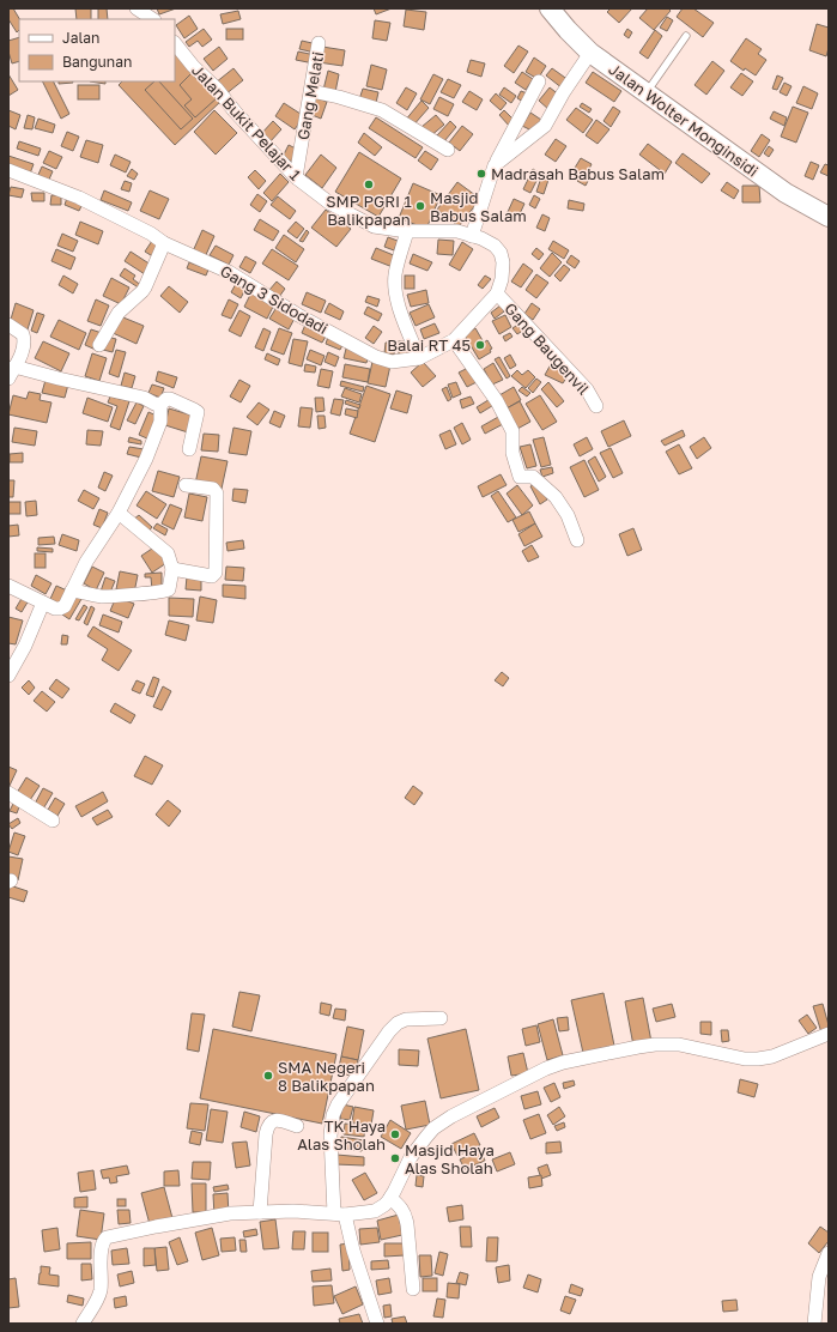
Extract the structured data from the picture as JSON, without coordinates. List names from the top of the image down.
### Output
{
  "streets": {
    "main road": ["Jalan Wolter Monginsidi"],
    "street": [
      "Gang Melati",
      "Jalan Bukit Pelajar 1",
      "Gang 3 Sidodadi",
      "Gang Baugenvil"
    ]
  },
  "crossings": [
    ["Gang Melati", "Jalan Bukit Pelajar 1"],
    ["Jalan Bukit Pelajar 1", "Gang 3 Sidodadi"],
    ["Jalan Bukit Pelajar 1", "Gang Baugenvil"],
    ["Gang 3 Sidodadi", "Gang Baugenvil"]
  ],
  "places": [
    "Madrasah Babus Salam",
    "SMP PGRI 1 Balikpapan",
    "Masjid Babus Salam",
    "Balai RT 45",
    "SMA Negeri 8 Balikpapan",
    "TK Haya Alas Sholah",
    "Masjid Haya Alas Sholah"
  ],
  "legend": ["Jalan", "Bangunan"]
}
